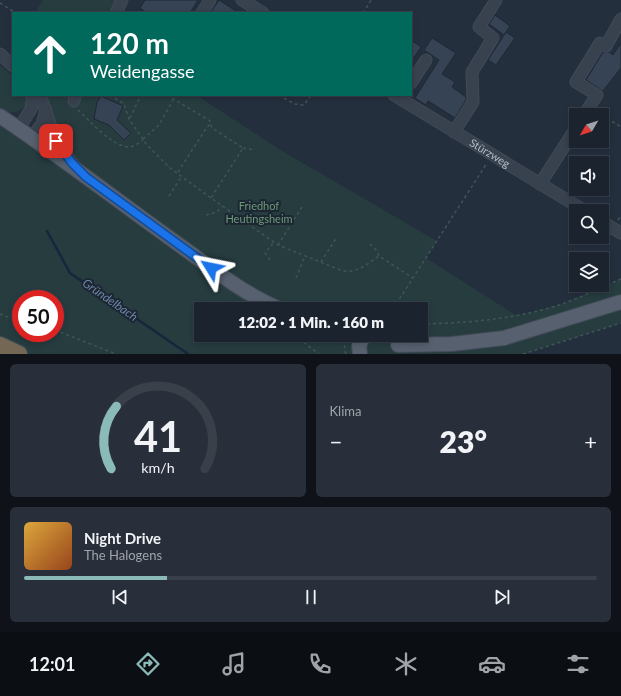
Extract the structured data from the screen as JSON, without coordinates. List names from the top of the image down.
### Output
{
  "streets": {
    "street": ["Stürzweg"]
  },
  "water": ["Gründelbach"],
  "parks": ["Friedhof Heutingsheim"],
  "north": "bottom left",
  "page": {
    "turn": ["120 m", "Weidengasse"],
    "limit": "50",
    "trip": "12:02 · 1 Min. · 160 m",
    "tile": "Klima",
    "heat": ["−", "23°", "+"],
    "song": ["Night Drive", "The Halogens"],
    "tabs": "12:01",
    "gauge": ["41", "km/h"]
  }
}
